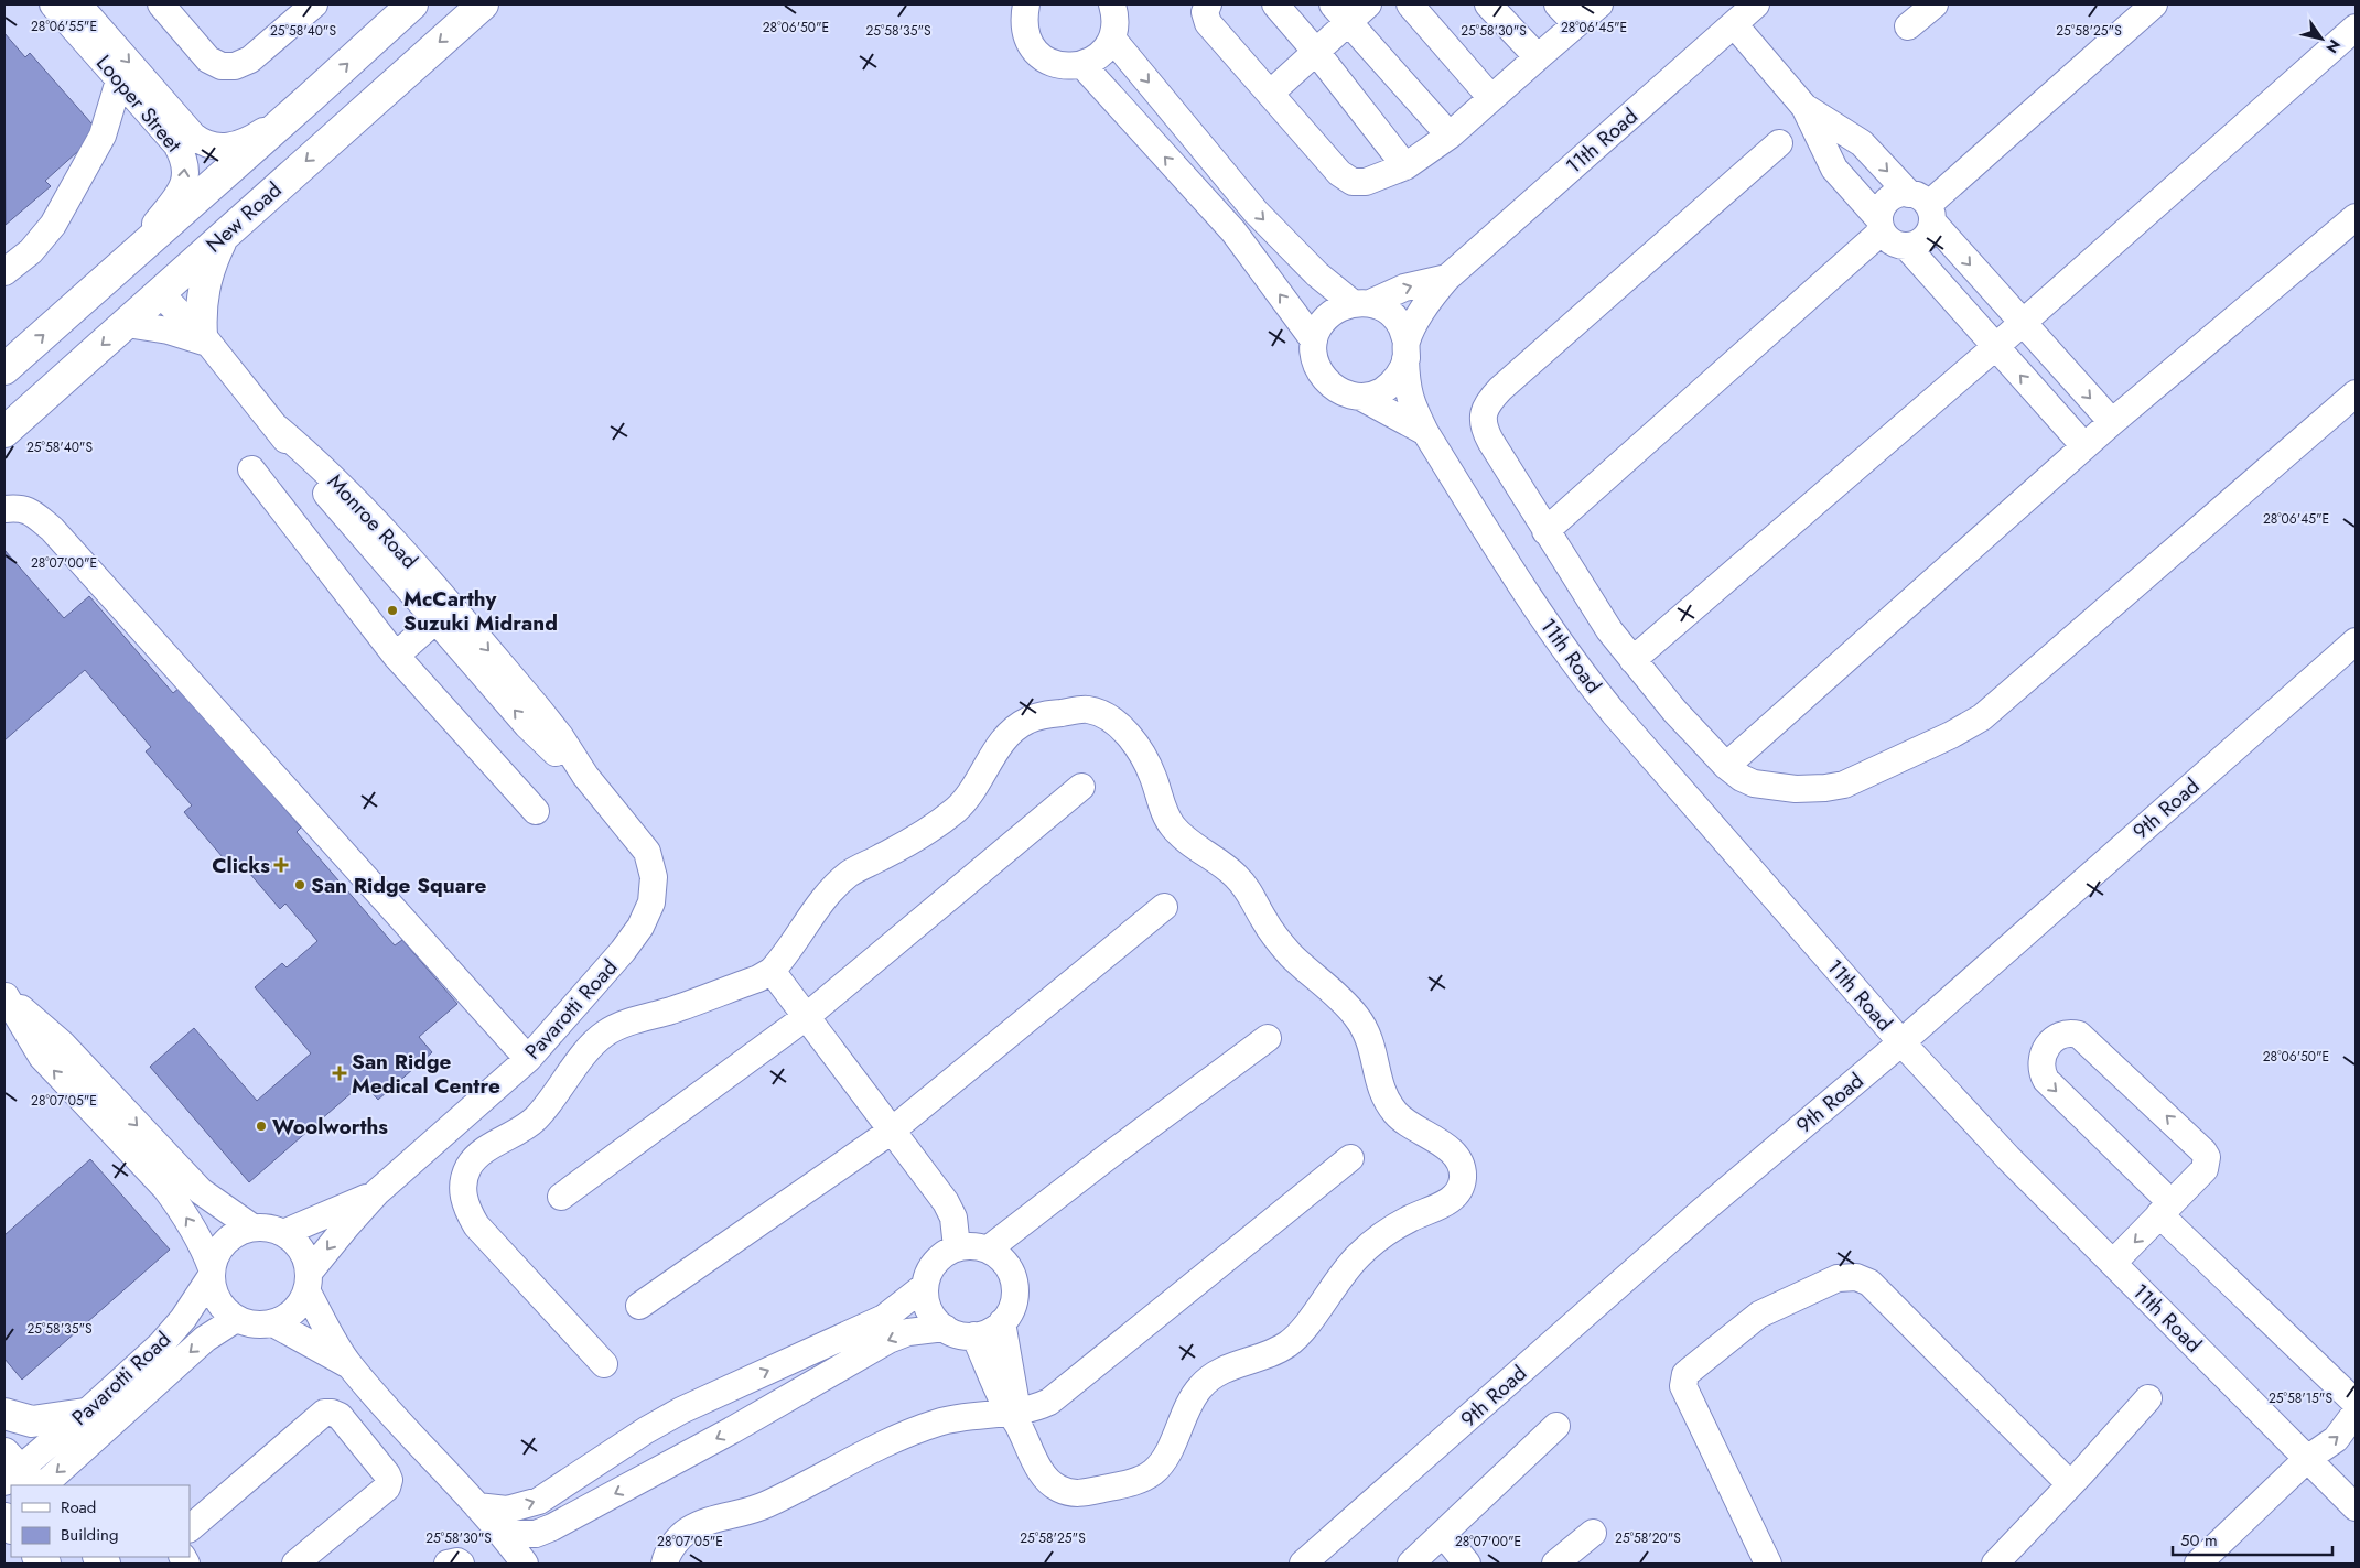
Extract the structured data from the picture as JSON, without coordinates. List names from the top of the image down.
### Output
{
  "streets": {
    "main road": ["New Road"],
    "street": [
      "Looper Street",
      "11th Road",
      "Monroe Road",
      "9th Road",
      "Pavarotti Road"
    ]
  },
  "crossings": [
    ["11th Road", "9th Road"],
    ["New Road", "Monroe Road"],
    ["Monroe Road", "Pavarotti Road"]
  ],
  "places": {
    "other": ["McCarthy Suzuki Midrand", "San Ridge Square", "Woolworths"],
    "health": ["Clicks", "San Ridge Medical Centre"]
  },
  "legend": ["Road", "Building"],
  "scale_bar": "50 m",
  "north": "bottom right",
  "coordinates": [
    "28°06'55\"E",
    "28°06'50\"E",
    "28°06'45\"E",
    "25°58'40\"S",
    "25°58'35\"S",
    "25°58'30\"S",
    "25°58'25\"S",
    "28°07'00\"E",
    "28°07'05\"E",
    "25°58'15\"S",
    "25°58'20\"S"
  ]
}
